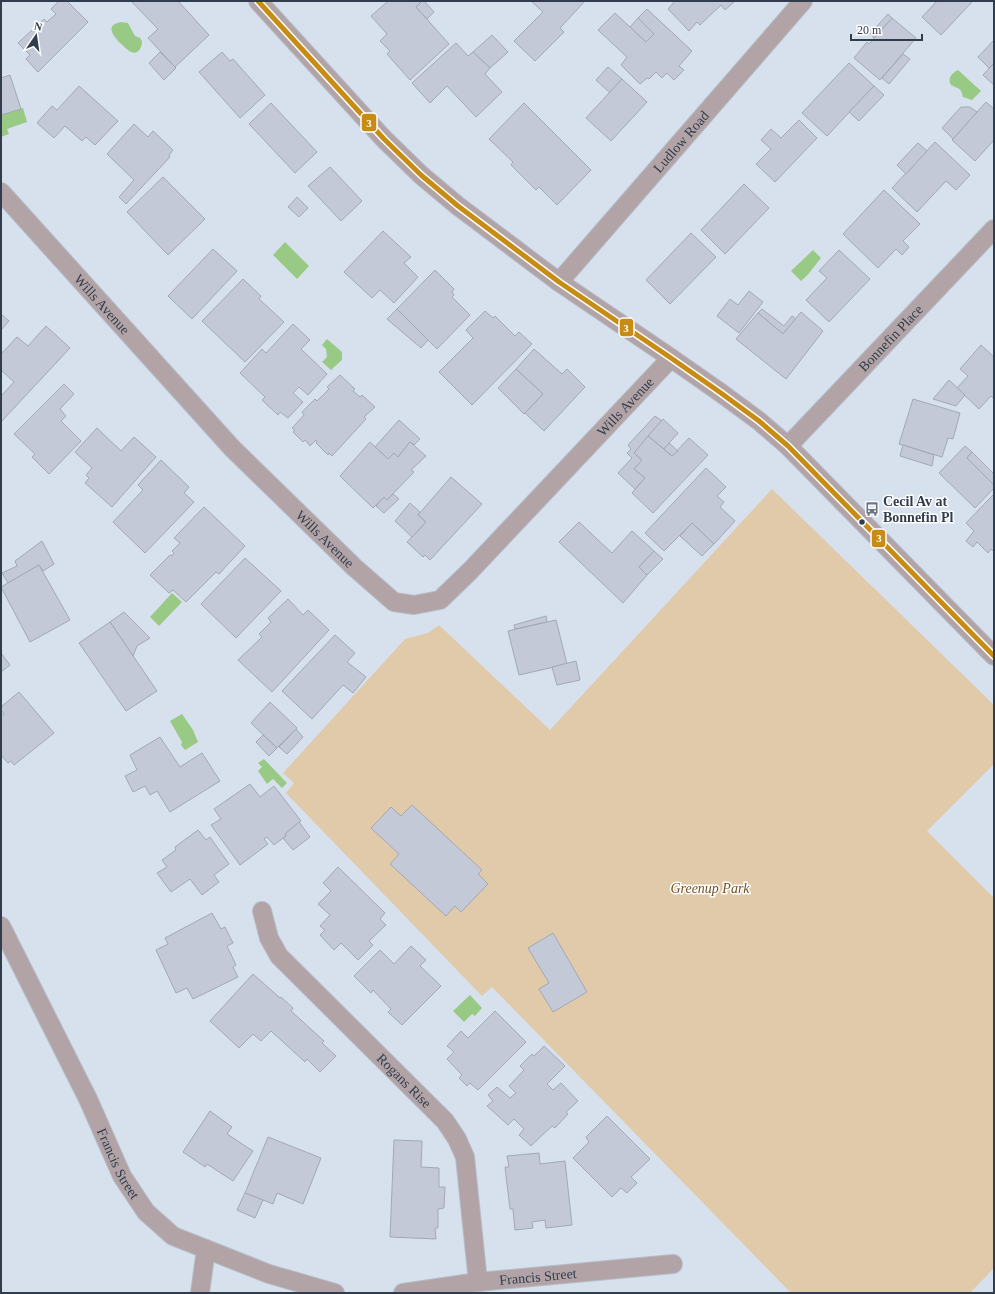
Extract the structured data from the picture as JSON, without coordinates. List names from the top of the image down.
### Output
{
  "streets": {
    "street": [
      "Ludlow Road",
      "Wills Avenue",
      "Bonnefin Place",
      "Rogans Rise",
      "Francis Street"
    ]
  },
  "crossings": [
    ["Rogans Rise", "Francis Street"]
  ],
  "parks": ["Greenup Park"],
  "places": {
    "bus stop": ["Cecil Av at Bonnefin Pl"]
  },
  "lines": ["transit line 3"],
  "scale_bar": "20 m",
  "north": "top"
}
